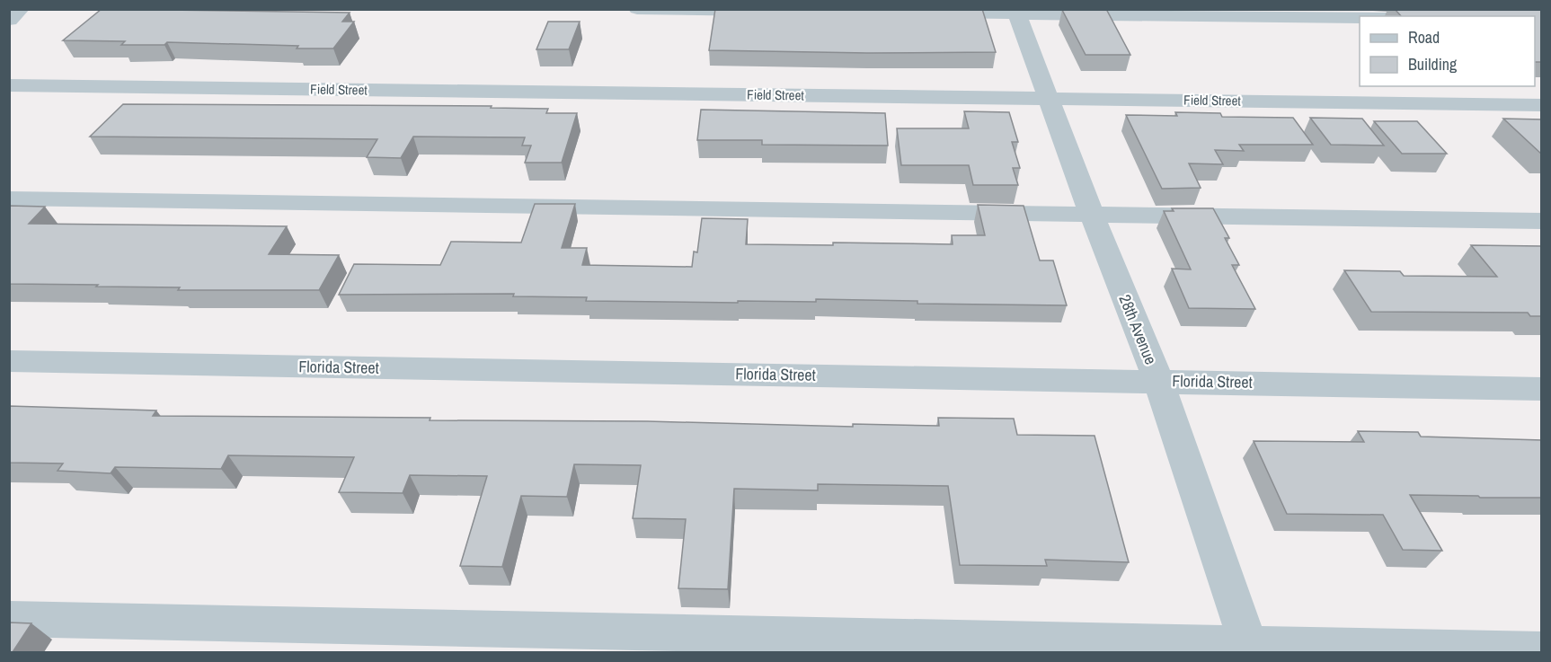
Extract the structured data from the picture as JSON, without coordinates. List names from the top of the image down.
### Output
{
  "streets": {
    "street": ["Field Street", "28th Avenue", "Florida Street"]
  },
  "crossings": [
    ["Field Street", "28th Avenue"],
    ["28th Avenue", "Florida Street"]
  ],
  "legend": ["Road", "Building"]
}
